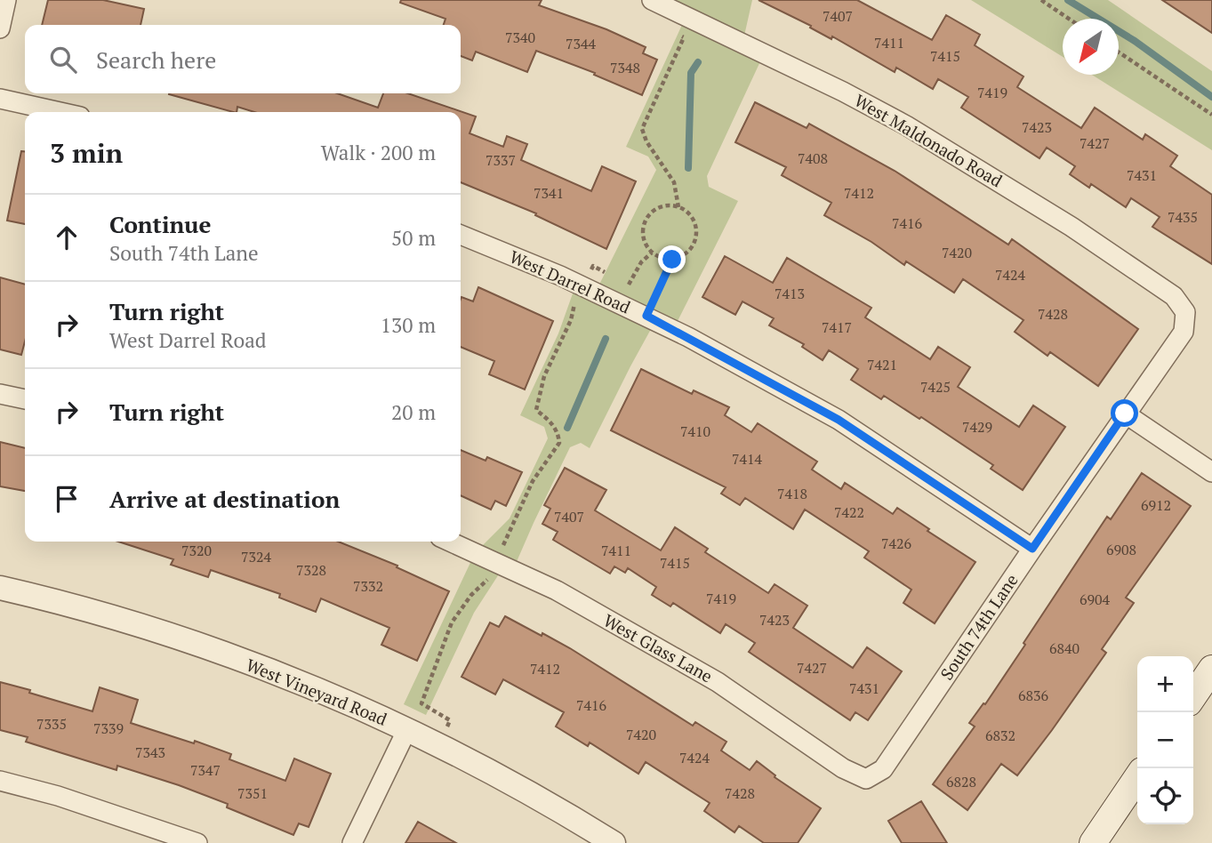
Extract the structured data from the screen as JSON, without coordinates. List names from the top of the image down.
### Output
{
  "streets": {
    "street": [
      "West Maldonado Road",
      "West Darrel Road",
      "South 74th Lane",
      "West Glass Lane",
      "West Vineyard Road"
    ]
  },
  "crossings": [
    ["West Maldonado Road", "South 74th Lane"],
    ["West Darrel Road", "South 74th Lane"],
    ["South 74th Lane", "West Glass Lane"]
  ],
  "house_numbers": [
    "7407",
    "7340",
    "7411",
    "7344",
    "7415",
    "7348",
    "7419",
    "7423",
    "7427",
    "7408",
    "7337",
    "7431",
    "7341",
    "7412",
    "7435",
    "7416",
    "7420",
    "7424",
    "7413",
    "7428",
    "7417",
    "7421",
    "7425",
    "7429",
    "7410",
    "7414",
    "7418",
    "6912",
    "7422",
    "7407",
    "7426",
    "6908",
    "7320",
    "7411",
    "7324",
    "7415",
    "7328",
    "7332",
    "7419",
    "6904",
    "7423",
    "6840",
    "7427",
    "7412",
    "7431",
    "6836",
    "7416",
    "7335",
    "7339",
    "7420",
    "6832",
    "7343",
    "7424",
    "7347",
    "6828",
    "7351",
    "7428"
  ],
  "north": "bottom left",
  "page": {
    "search": "Search here",
    "heading": ["3 min", "Walk · 200 m"],
    "list": [
      ["Continue", "South 74th Lane", "50 m"],
      ["Turn right", "West Darrel Road", "130 m"],
      ["Turn right", "20 m"],
      "Arrive at destination"
    ],
    "map_buttons": ["+", "−"]
  }
}
